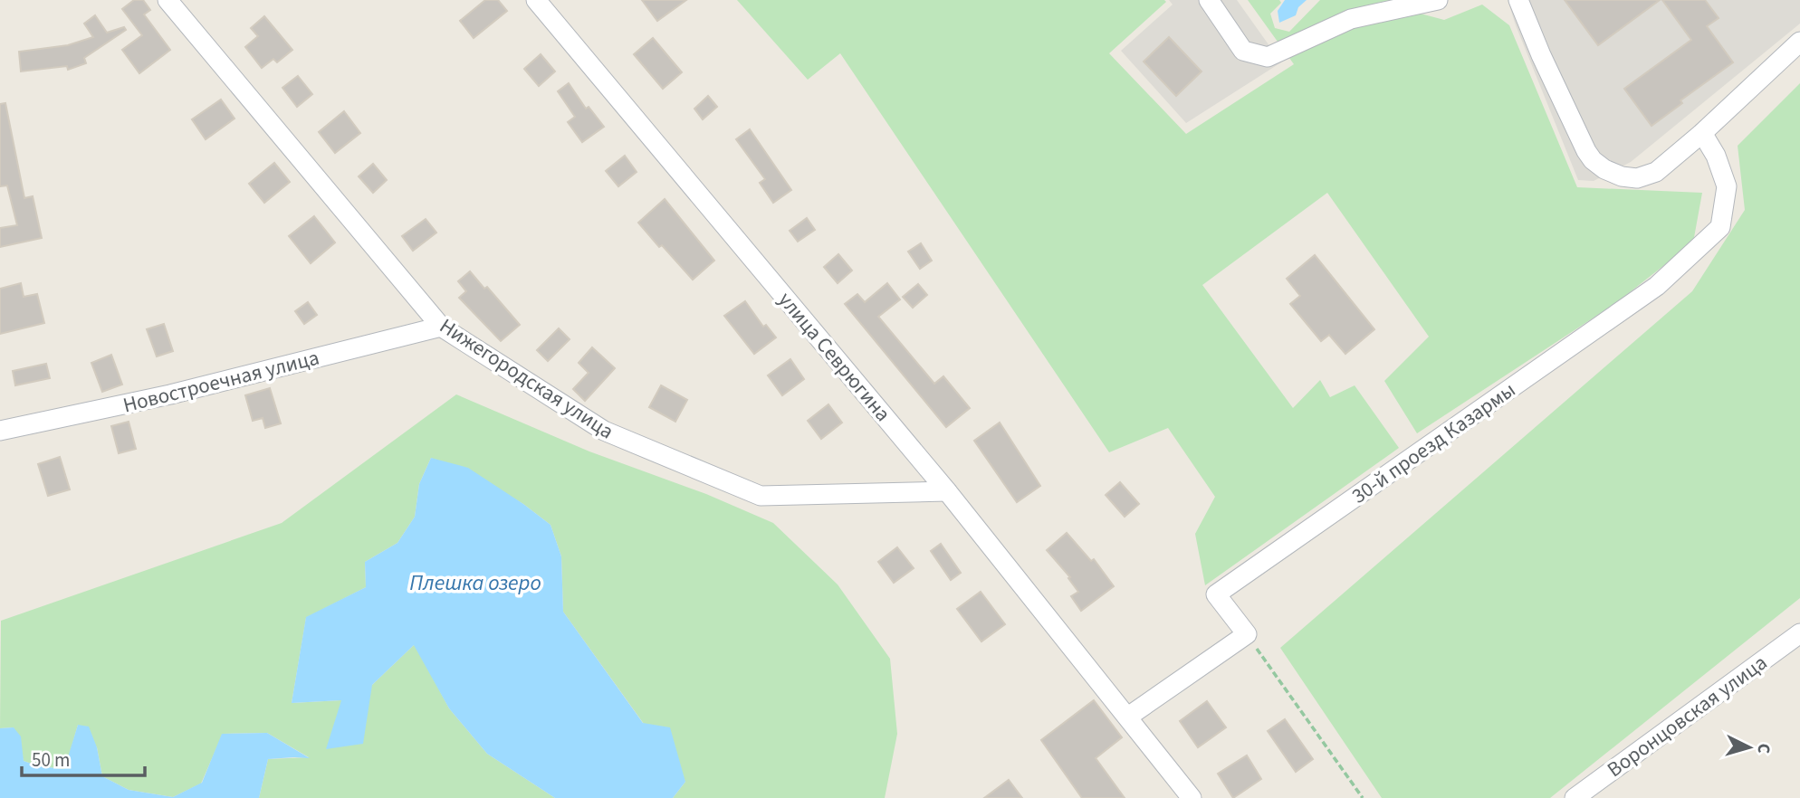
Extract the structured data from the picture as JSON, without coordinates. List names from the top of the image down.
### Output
{
  "streets": {
    "street": [
      "улица Севрюгина",
      "Нижегородская улица",
      "Новостроечная улица",
      "30-й проезд Казармы",
      "Воронцовская улица"
    ]
  },
  "crossings": [
    ["улица Севрюгина", "Нижегородская улица"],
    ["Нижегородская улица", "Новостроечная улица"]
  ],
  "water": ["Плешка озеро"],
  "scale_bar": "50 m",
  "north": "right"
}
